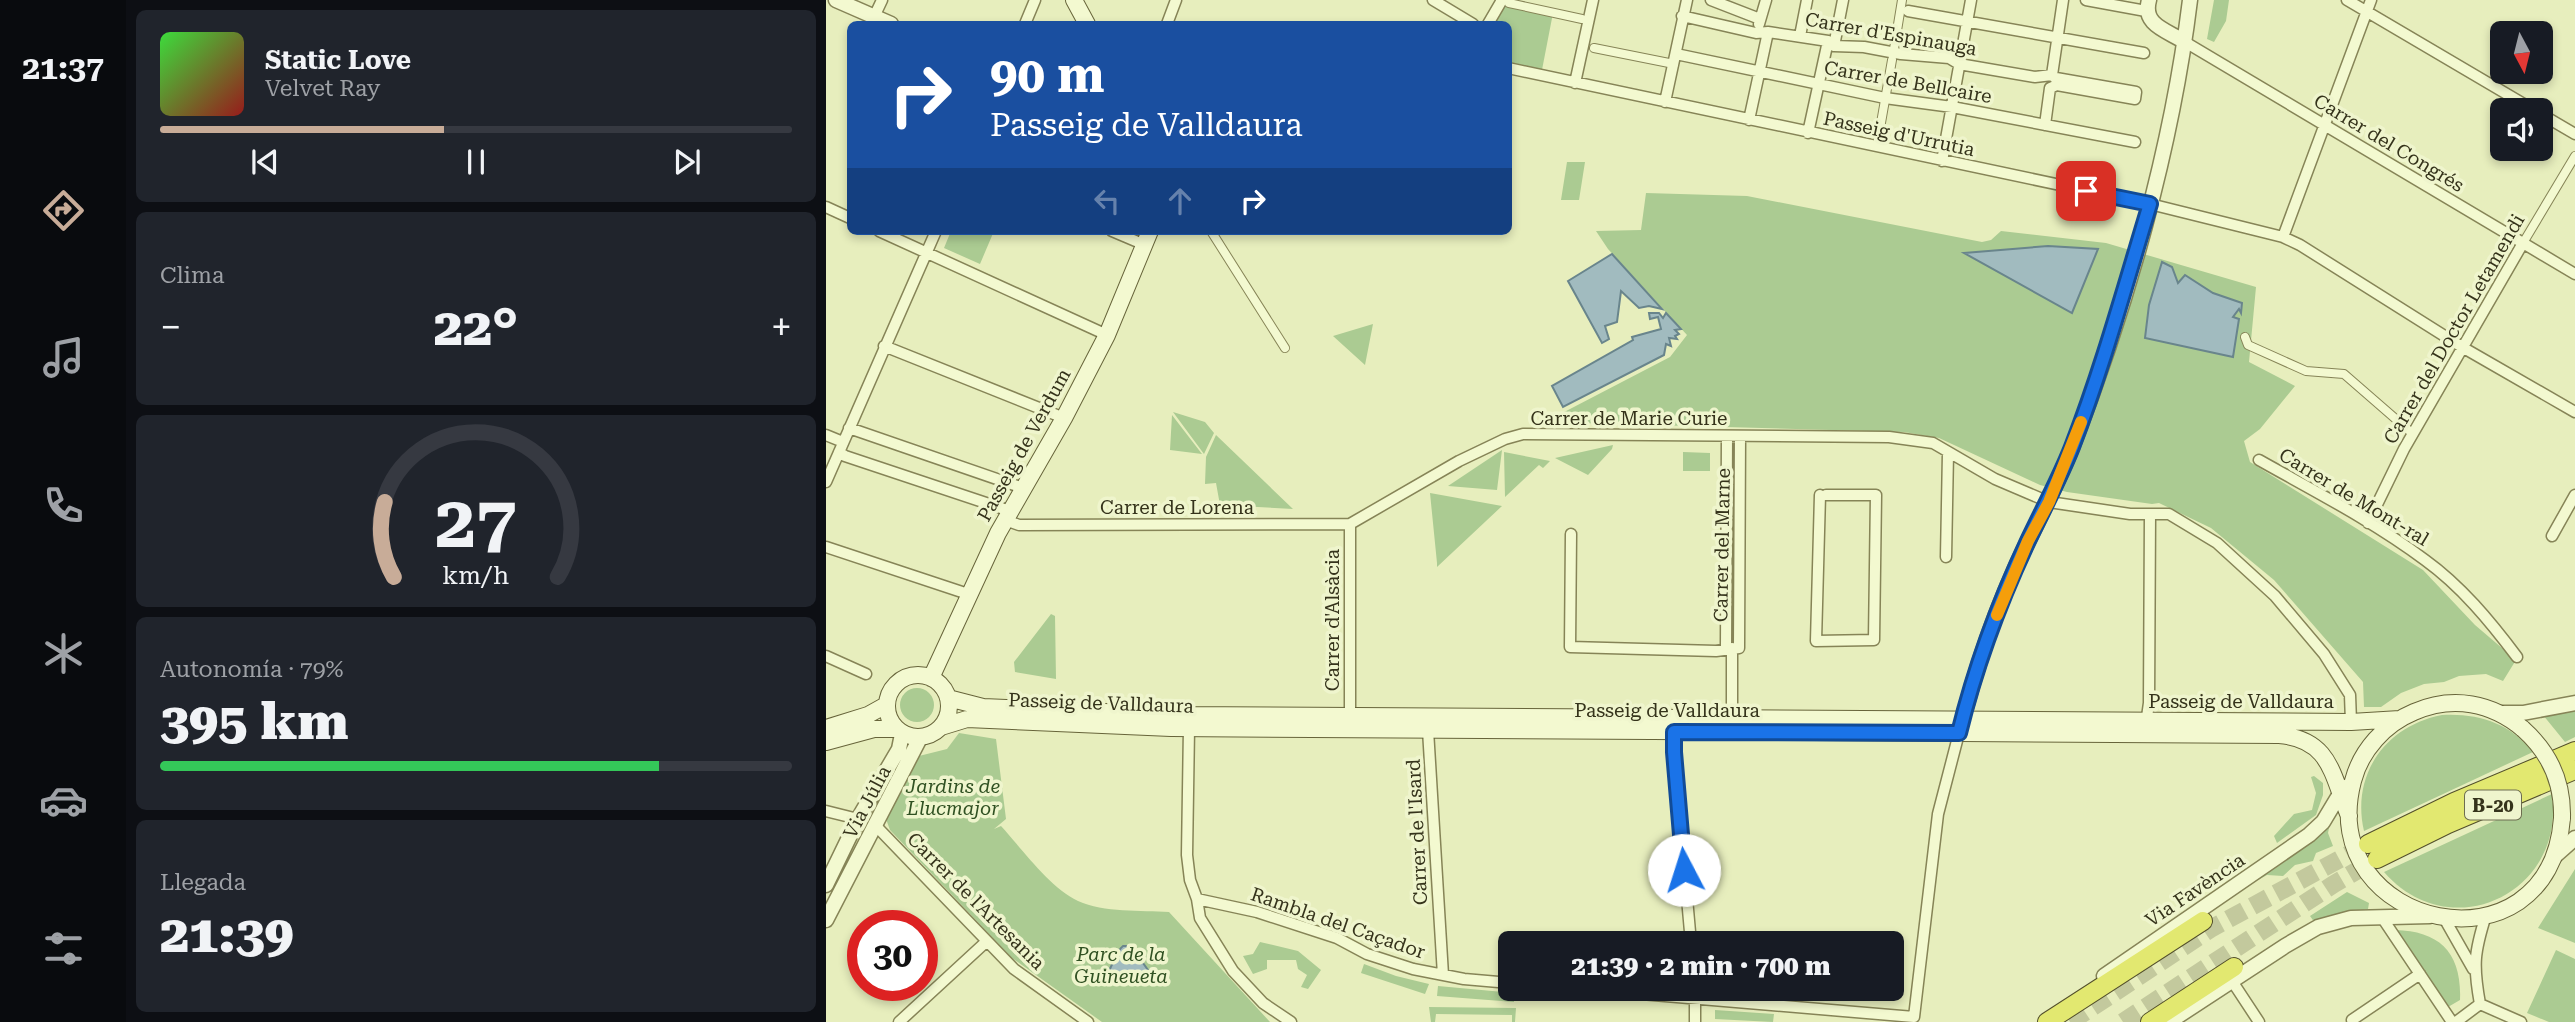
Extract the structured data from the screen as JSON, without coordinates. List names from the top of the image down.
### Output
{
  "streets": {
    "highway": ["B-20"],
    "main road": ["Passeig de Verdum", "Passeig de Valldaura"],
    "street": [
      "Carrer d'Espinauga",
      "Carrer de Bellcaire",
      "Passeig d'Urrutia",
      "Carrer del Congrés",
      "Carrer del Doctor Letamendi",
      "Carrer de Marie Curie",
      "Carrer de Mont-ral",
      "Carrer de Lorena",
      "Carrer del Marne",
      "Carrer d'Alsàcia",
      "Via Júlia",
      "Carrer de l'Isard",
      "Via Favència",
      "Carrer de l'Artesania",
      "Rambla del Caçador"
    ]
  },
  "crossings": [
    ["Passeig d'Urrutia", "Carrer del Doctor Letamendi"],
    ["Carrer del Congrés", "Carrer del Doctor Letamendi"],
    ["Carrer del Doctor Letamendi", "Carrer de Mont-ral"],
    ["Carrer de Marie Curie", "Carrer de Lorena"],
    ["Carrer de Marie Curie", "Carrer del Marne"],
    ["Carrer de Marie Curie", "Carrer d'Alsàcia"],
    ["Carrer de Marie Curie", "Passeig de Valldaura"],
    ["Passeig de Verdum", "Carrer de Lorena"],
    ["Passeig de Verdum", "Passeig de Valldaura"],
    ["Passeig de Verdum", "Via Júlia"],
    ["Carrer de Lorena", "Carrer d'Alsàcia"],
    ["Carrer del Marne", "Passeig de Valldaura"],
    ["Carrer d'Alsàcia", "Passeig de Valldaura"],
    ["Passeig de Valldaura", "Via Júlia"],
    ["Passeig de Valldaura", "Carrer de l'Isard"],
    ["Passeig de Valldaura", "Via Favència"],
    ["Via Júlia", "Carrer de l'Artesania"],
    ["Carrer de l'Isard", "Rambla del Caçador"]
  ],
  "parks": ["Jardins de Llucmajor", "Parc de la Guineueta"],
  "north": "bottom",
  "page": {
    "tabs": "21:37",
    "turn": ["90 m", "Passeig de Valldaura"],
    "song": ["Static Love", "Velvet Ray"],
    "tile": [
      "Clima",
      ["Autonomía · 79%", "395 km"],
      ["Llegada", "21:39"]
    ],
    "heat": ["−", "22°", "+"],
    "limit": "30",
    "trip": "21:39 · 2 min · 700 m",
    "gauge": ["27", "km/h"]
  }
}
